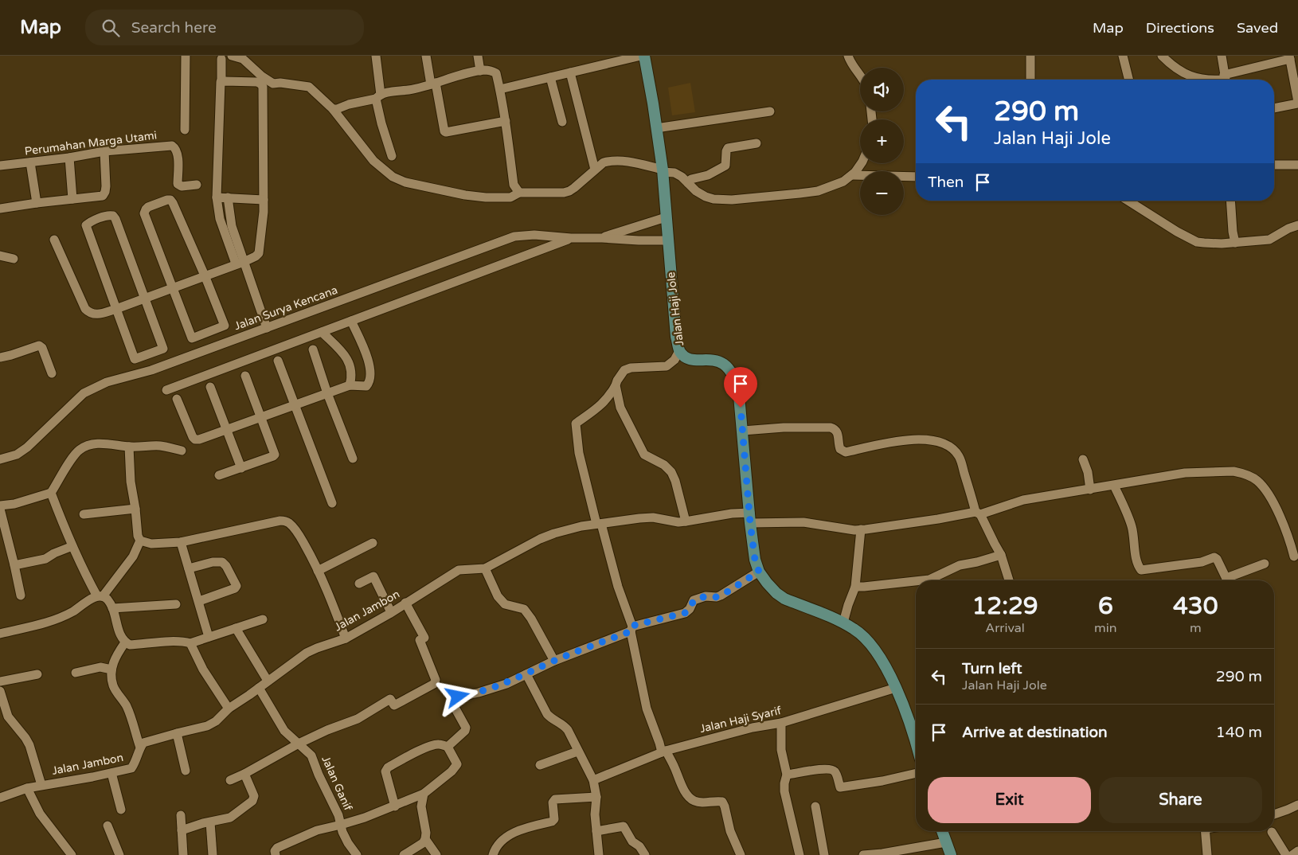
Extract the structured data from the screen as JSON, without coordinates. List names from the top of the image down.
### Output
{
  "streets": {
    "main road": ["Jalan Haji Jole"],
    "street": [
      "Perumahan Marga Utami",
      "Jalan Surya Kencana",
      "Jalan Jambon",
      "Jalan Haji Syarif",
      "Jalan Ganif"
    ]
  },
  "crossings": [
    ["Jalan Surya Kencana", "Jalan Haji Jole"],
    ["Jalan Haji Jole", "Jalan Jambon"],
    ["Jalan Haji Jole", "Jalan Haji Syarif"],
    ["Jalan Jambon", "Jalan Ganif"]
  ],
  "page": {
    "header": "Map",
    "search": "Search here",
    "nav": ["Map", "Directions", "Saved"],
    "map_buttons": ["+", "−"],
    "turn": ["290 m", "Jalan Haji Jole"],
    "then": "Then",
    "eta": [
      "12:29",
      "Arrival",
      "6",
      "min",
      "430",
      "m"
    ],
    "list": [
      {
        "name": "Turn left",
        "note": "Jalan Haji Jole",
        "value": "290 m"
      },
      {
        "name": "Arrive at destination",
        "value": "140 m"
      }
    ],
    "buttons": ["Exit", "Share"]
  }
}
